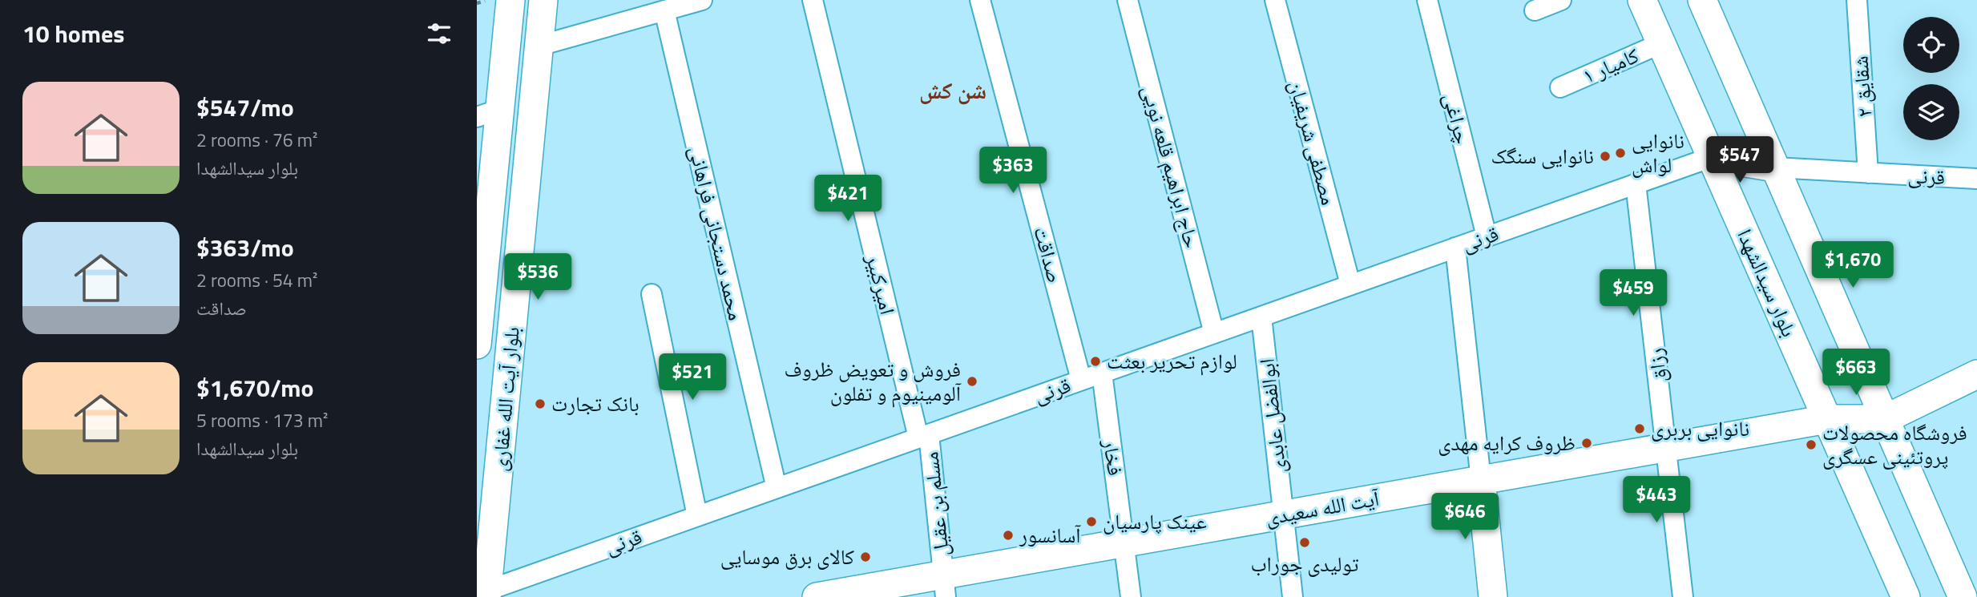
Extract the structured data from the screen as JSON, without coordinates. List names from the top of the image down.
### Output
{
  "streets": {
    "main road": ["بلوار سیدالشهدا", "بلوار آیت الله غفاری", "آیت الله سعیدی"],
    "street": [
      "کامیار ۱",
      "شقایق ۲",
      "چراغی",
      "مصطفی شریفیان",
      "حاج ابراهیم قلعه نویی",
      "قرنی",
      "محمد دستجانی فراهانی",
      "صداقت",
      "امیرکبیر",
      "رزاق",
      "ابوالفضل عابدی",
      "فخار",
      "مسلم بن عقیل"
    ]
  },
  "crossings": [
    ["کامیار ۱", "بلوار سیدالشهدا"],
    ["شقایق ۲", "قرنی"],
    ["چراغی", "قرنی"],
    ["مصطفی شریفیان", "قرنی"],
    ["حاج ابراهیم قلعه نویی", "قرنی"],
    ["قرنی", "محمد دستجانی فراهانی"],
    ["قرنی", "صداقت"],
    ["قرنی", "بلوار سیدالشهدا"],
    ["قرنی", "امیرکبیر"],
    ["قرنی", "رزاق"],
    ["قرنی", "بلوار آیت الله غفاری"],
    ["قرنی", "ابوالفضل عابدی"],
    ["قرنی", "فخار"],
    ["قرنی", "مسلم بن عقیل"],
    ["بلوار سیدالشهدا", "آیت الله سعیدی"],
    ["امیرکبیر", "مسلم بن عقیل"],
    ["رزاق", "آیت الله سعیدی"],
    ["ابوالفضل عابدی", "آیت الله سعیدی"],
    ["فخار", "آیت الله سعیدی"],
    ["مسلم بن عقیل", "آیت الله سعیدی"]
  ],
  "districts": ["شن کش"],
  "places": [
    "نانوایی لواش",
    "نانوایی سنگک",
    "لوازم تحریر بعثت",
    "فروش و تعویض ظروف آلومینیوم و تفلون",
    "بانک تجارت",
    "نانوایی بربری",
    "ظروف کرایه مهدی",
    "فروشگاه محصولات پروتئینی عسگری",
    "عینک پارسیان",
    "آسانسور",
    "تولیدی جوراب",
    "کالای برق موسایی"
  ],
  "page": {
    "heading": "10 homes",
    "list": [
      {
        "name": "$547/mo",
        "note": "2 rooms · 76 m² · بلوار سیدالشهدا"
      },
      {
        "name": "$363/mo",
        "note": "2 rooms · 54 m² · صداقت"
      },
      {
        "name": "$1,670/mo",
        "note": "5 rooms · 173 m² · بلوار سیدالشهدا"
      }
    ],
    "price": [
      "$547",
      "$363",
      "$421",
      "$1,670",
      "$536",
      "$459",
      "$663",
      "$521",
      "$443",
      "$646"
    ]
  }
}
